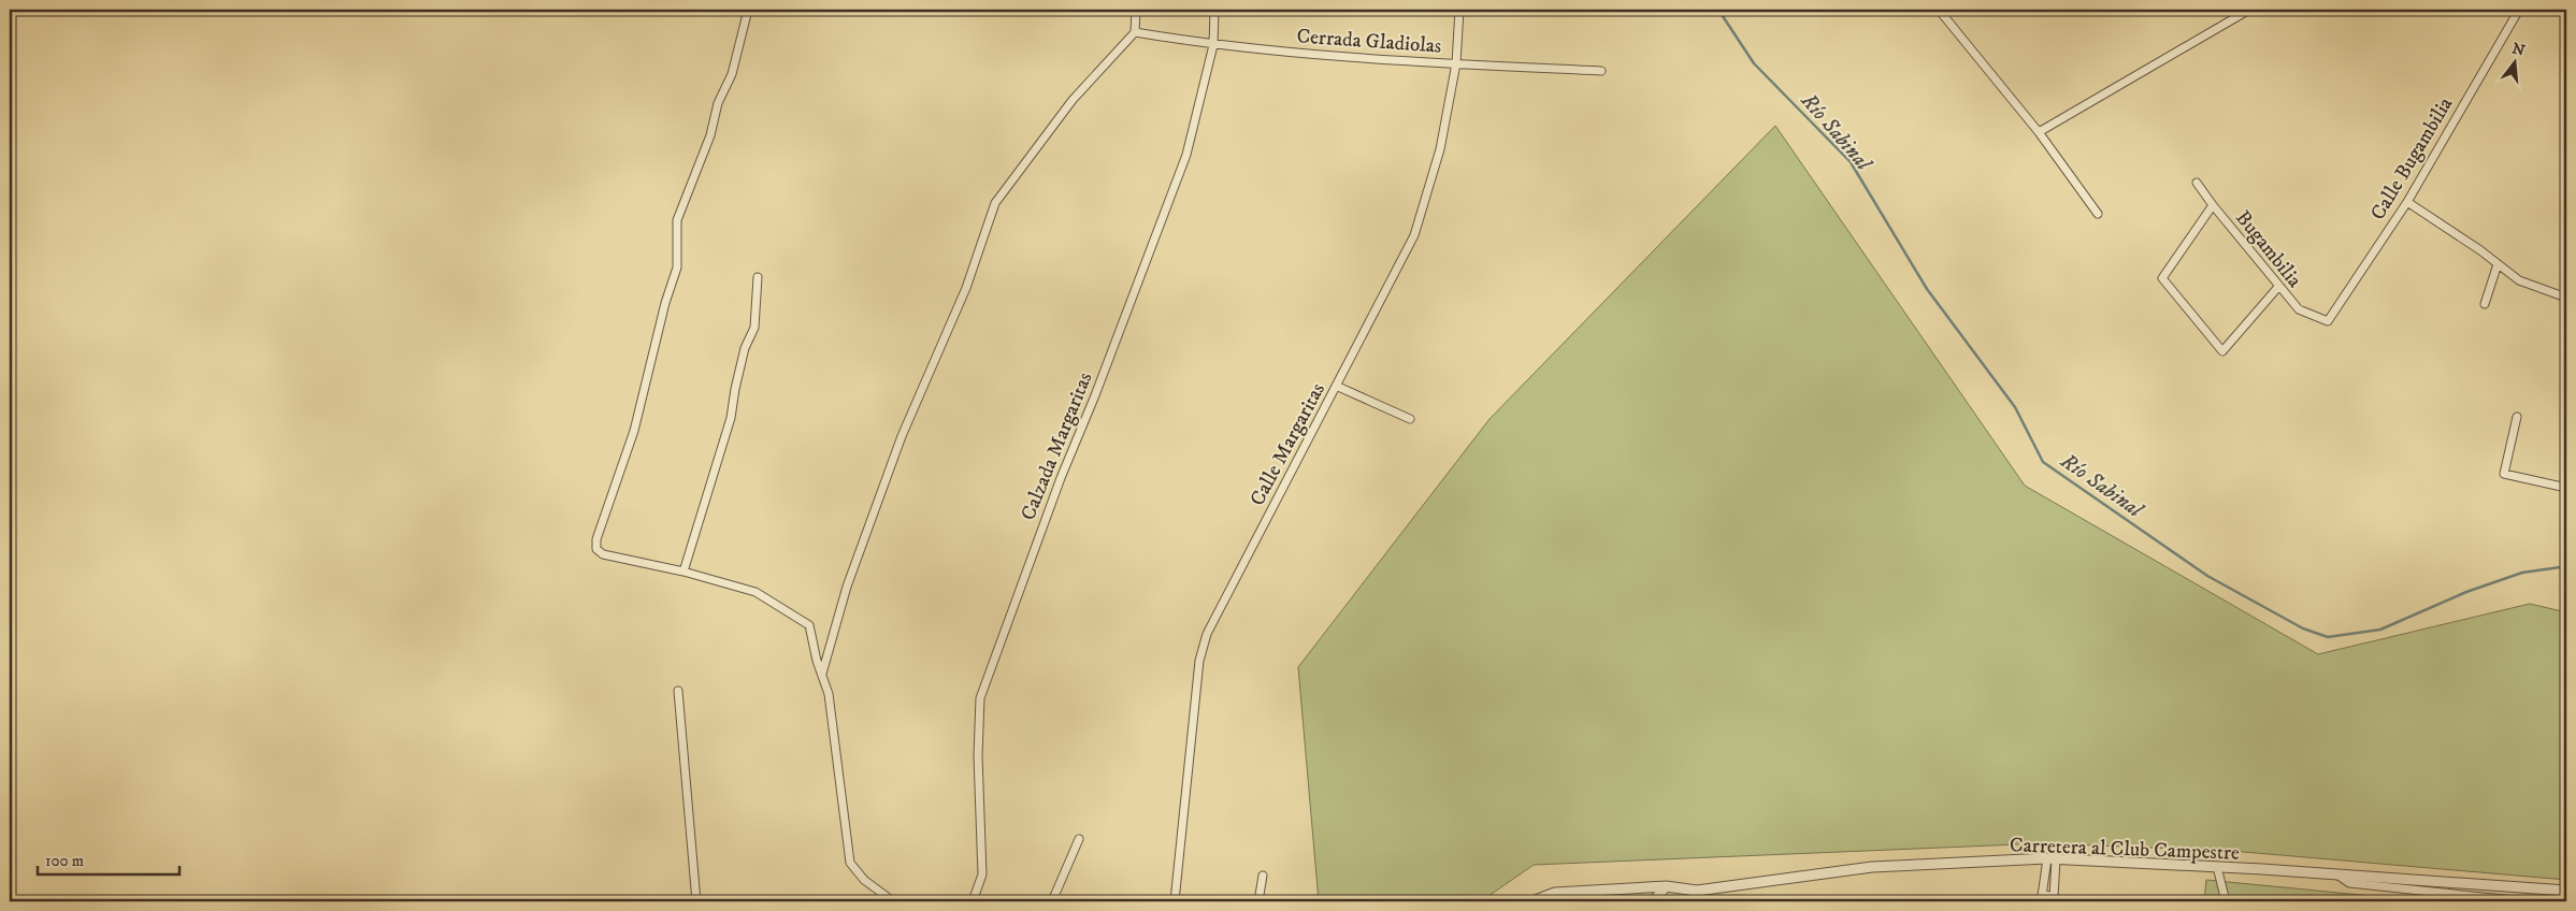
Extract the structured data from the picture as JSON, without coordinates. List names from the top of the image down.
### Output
{
  "streets": {
    "street": [
      "Cerrada Gladiolas",
      "Calle Bugambilia",
      "Bugambilia",
      "Calle Margaritas",
      "Calzada Margaritas",
      "Carretera al Club Campestre"
    ]
  },
  "crossings": [
    ["Cerrada Gladiolas", "Calle Margaritas"],
    ["Cerrada Gladiolas", "Calzada Margaritas"],
    ["Calle Bugambilia", "Bugambilia"]
  ],
  "water": ["Río Sabinal"],
  "scale_bar": "100 m",
  "north": "top"
}
